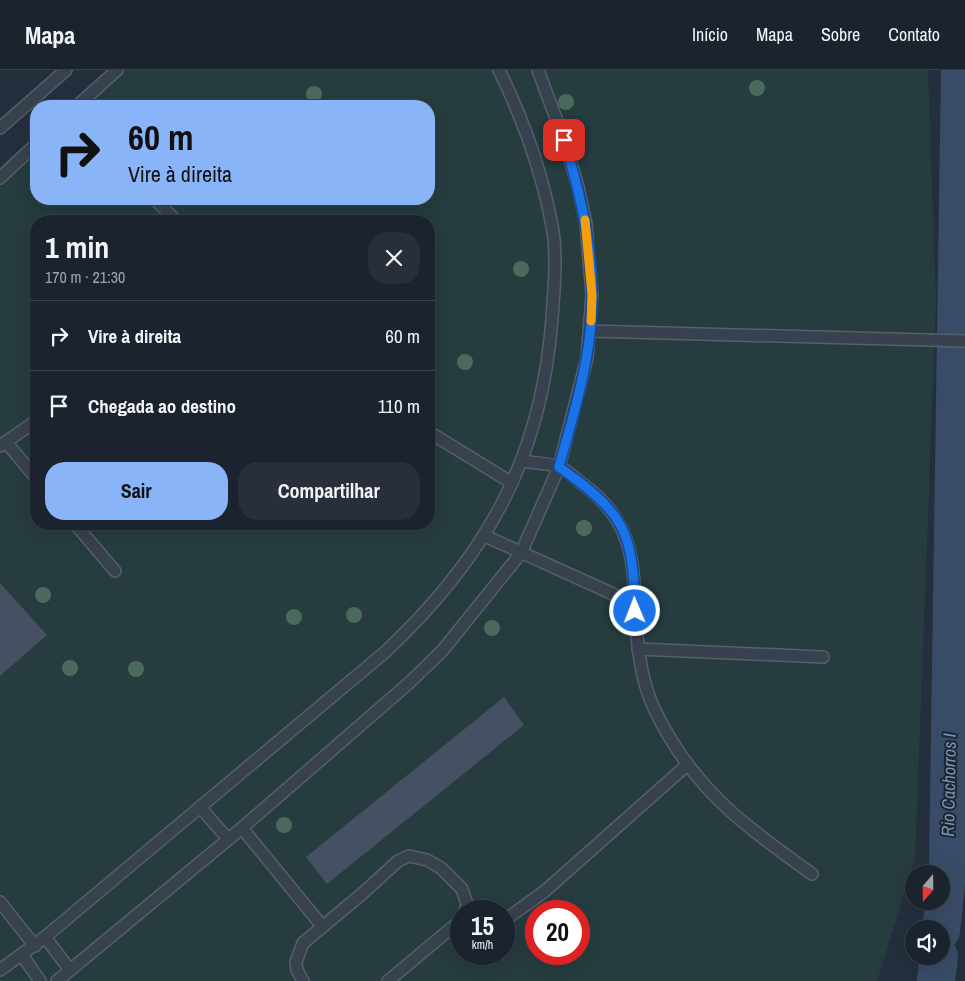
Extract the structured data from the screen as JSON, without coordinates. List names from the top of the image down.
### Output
{
  "water": ["Rio Cachorros I"],
  "north": "bottom",
  "page": {
    "header": "Mapa",
    "nav": [
      "Início",
      "Mapa",
      "Sobre",
      "Contato"
    ],
    "turn": ["60 m", "Vire à direita"],
    "heading": ["1 min", "170 m · 21:30"],
    "list": [
      {
        "name": "Vire à direita",
        "value": "60 m"
      },
      {
        "name": "Chegada ao destino",
        "value": "110 m"
      }
    ],
    "buttons": ["Sair", "Compartilhar"],
    "speed": "15 km/h",
    "limit": "20"
  }
}
